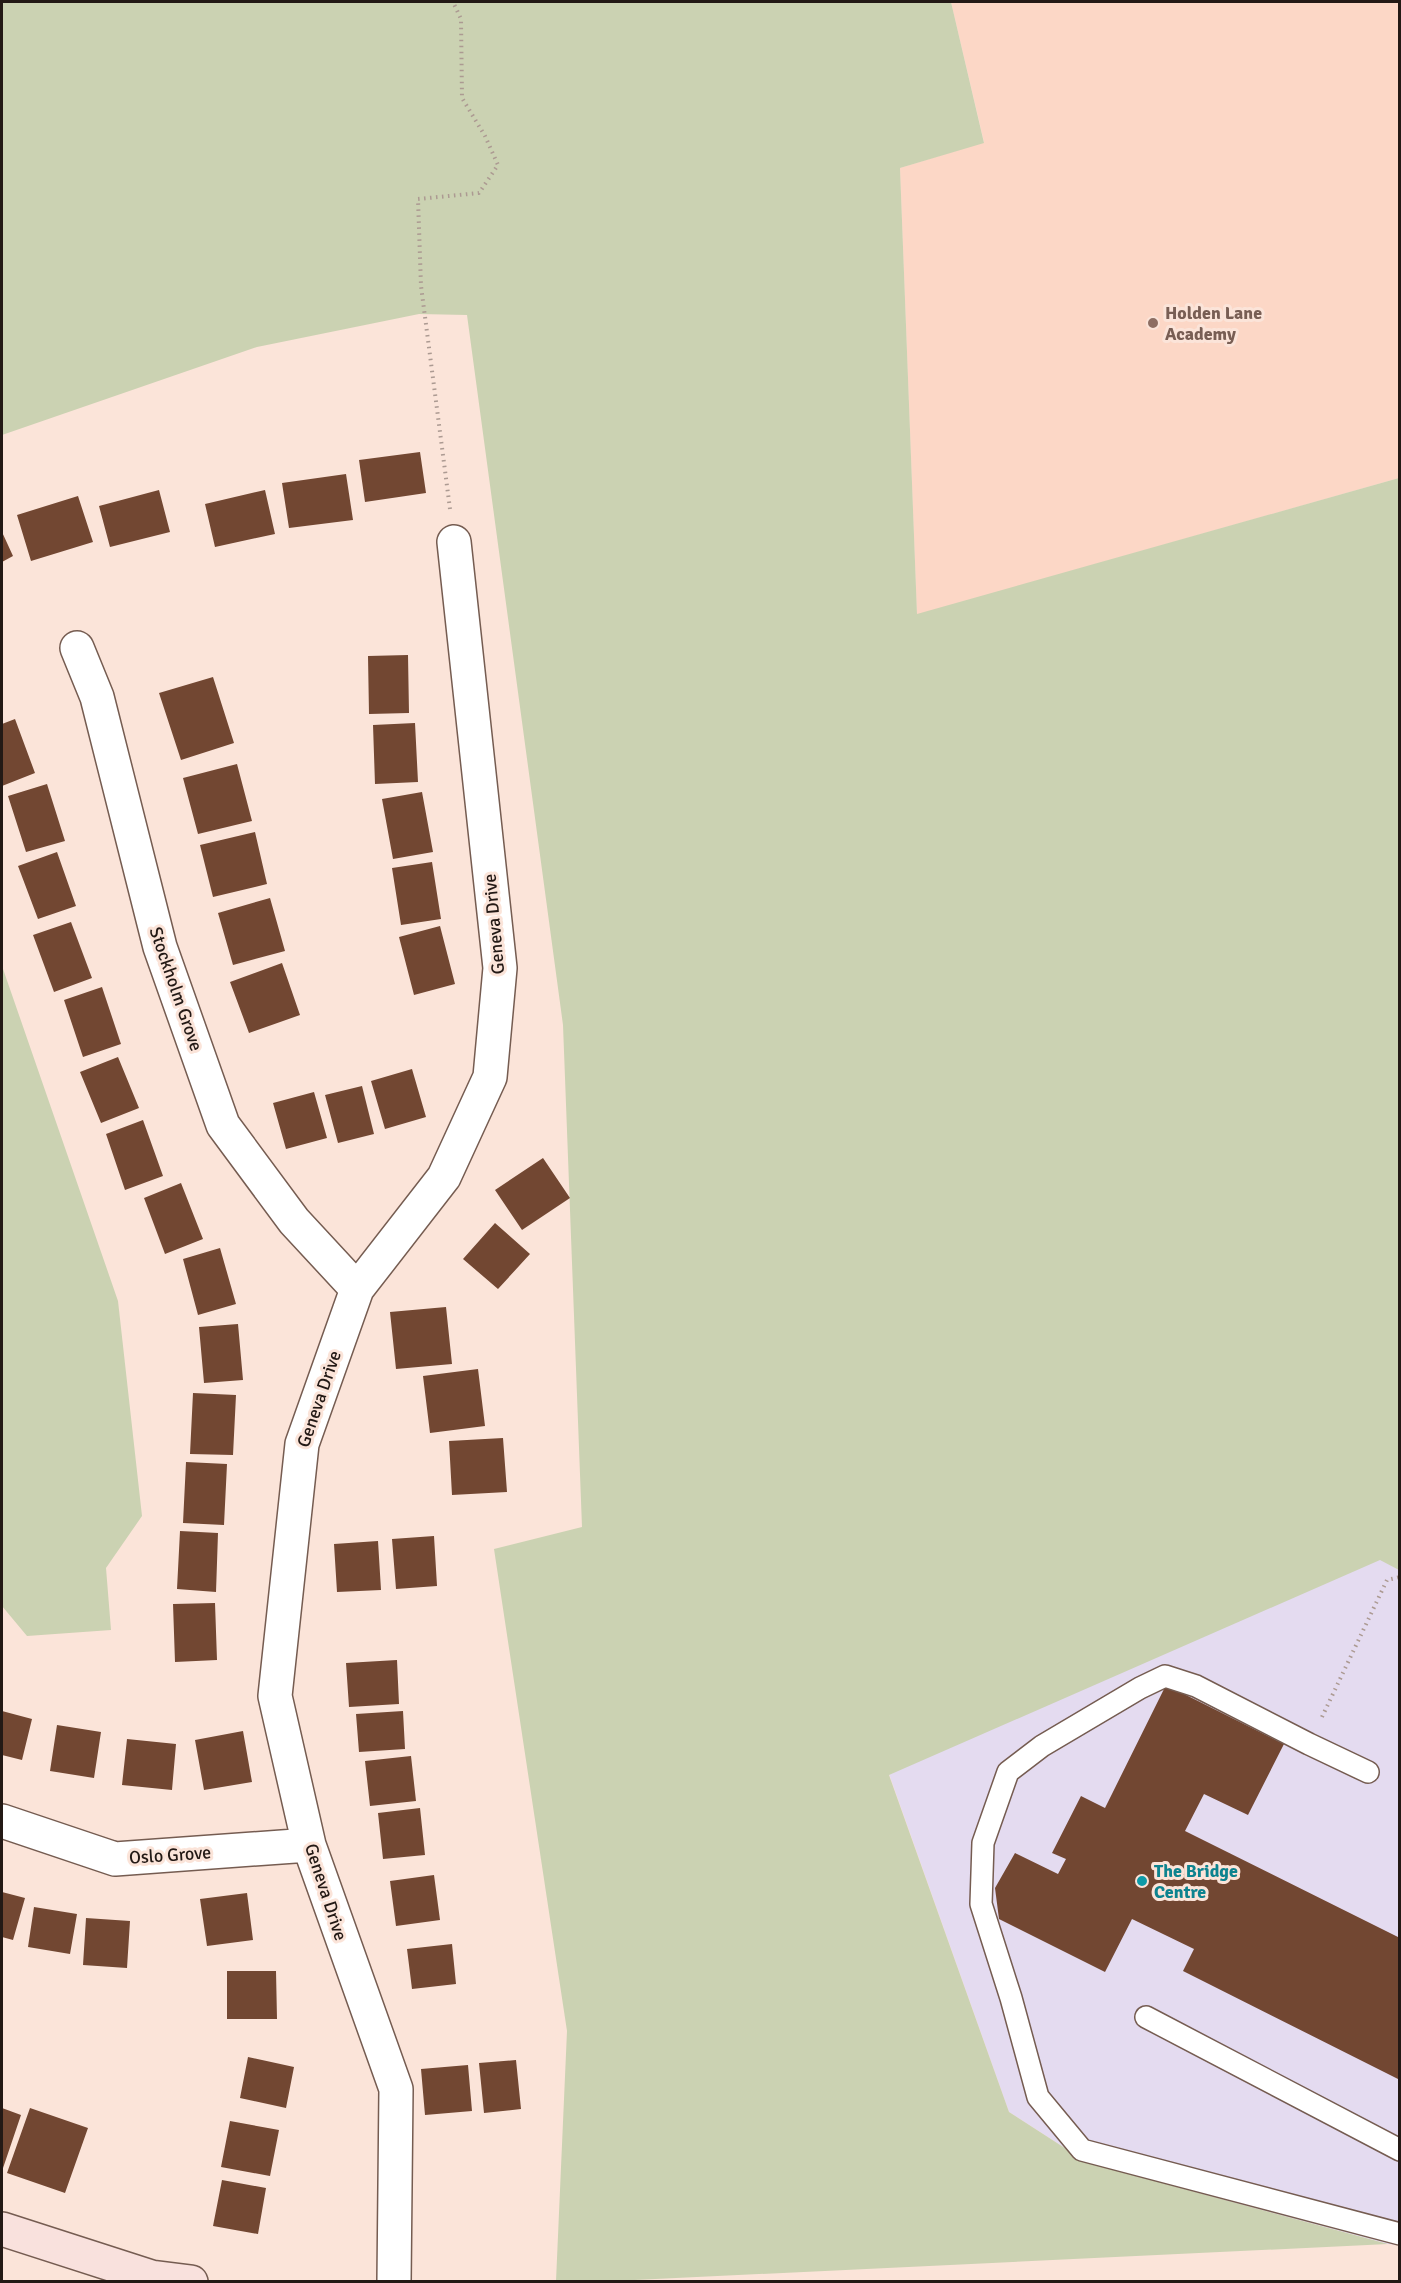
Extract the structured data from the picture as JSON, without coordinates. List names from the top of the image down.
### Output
{
  "streets": {
    "street": ["Geneva Drive", "Stockholm Grove", "Oslo Grove"]
  },
  "crossings": [
    ["Geneva Drive", "Stockholm Grove"],
    ["Geneva Drive", "Oslo Grove"]
  ],
  "places": ["Holden Lane Academy", "The Bridge Centre"]
}
